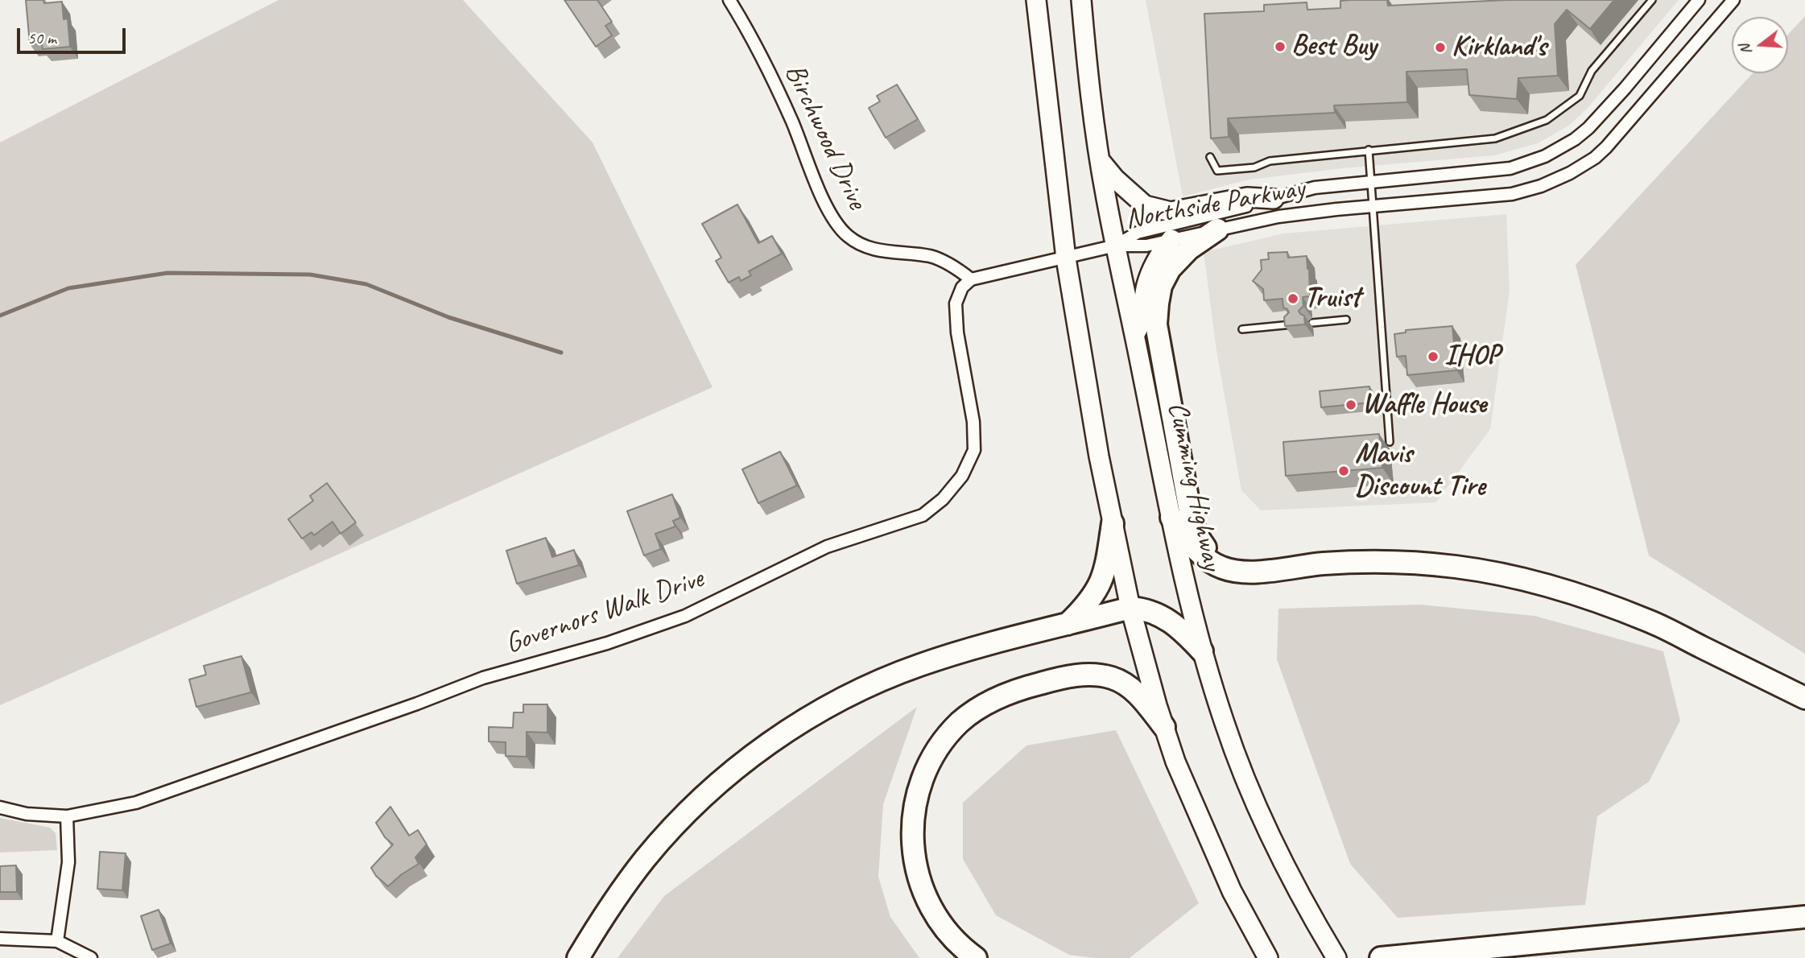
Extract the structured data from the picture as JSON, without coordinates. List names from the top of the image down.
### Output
{
  "streets": {
    "main road": ["Cumming Highway"],
    "street": ["Birchwood Drive", "Northside Parkway", "Governors Walk Drive"]
  },
  "crossings": [
    ["Birchwood Drive", "Governors Walk Drive"],
    ["Northside Parkway", "Cumming Highway"]
  ],
  "places": [
    "Best Buy",
    "Kirkland's",
    "Truist",
    "IHOP",
    "Waffle House",
    "Mavis Discount Tire"
  ],
  "scale_bar": "50 m",
  "north": "left"
}
